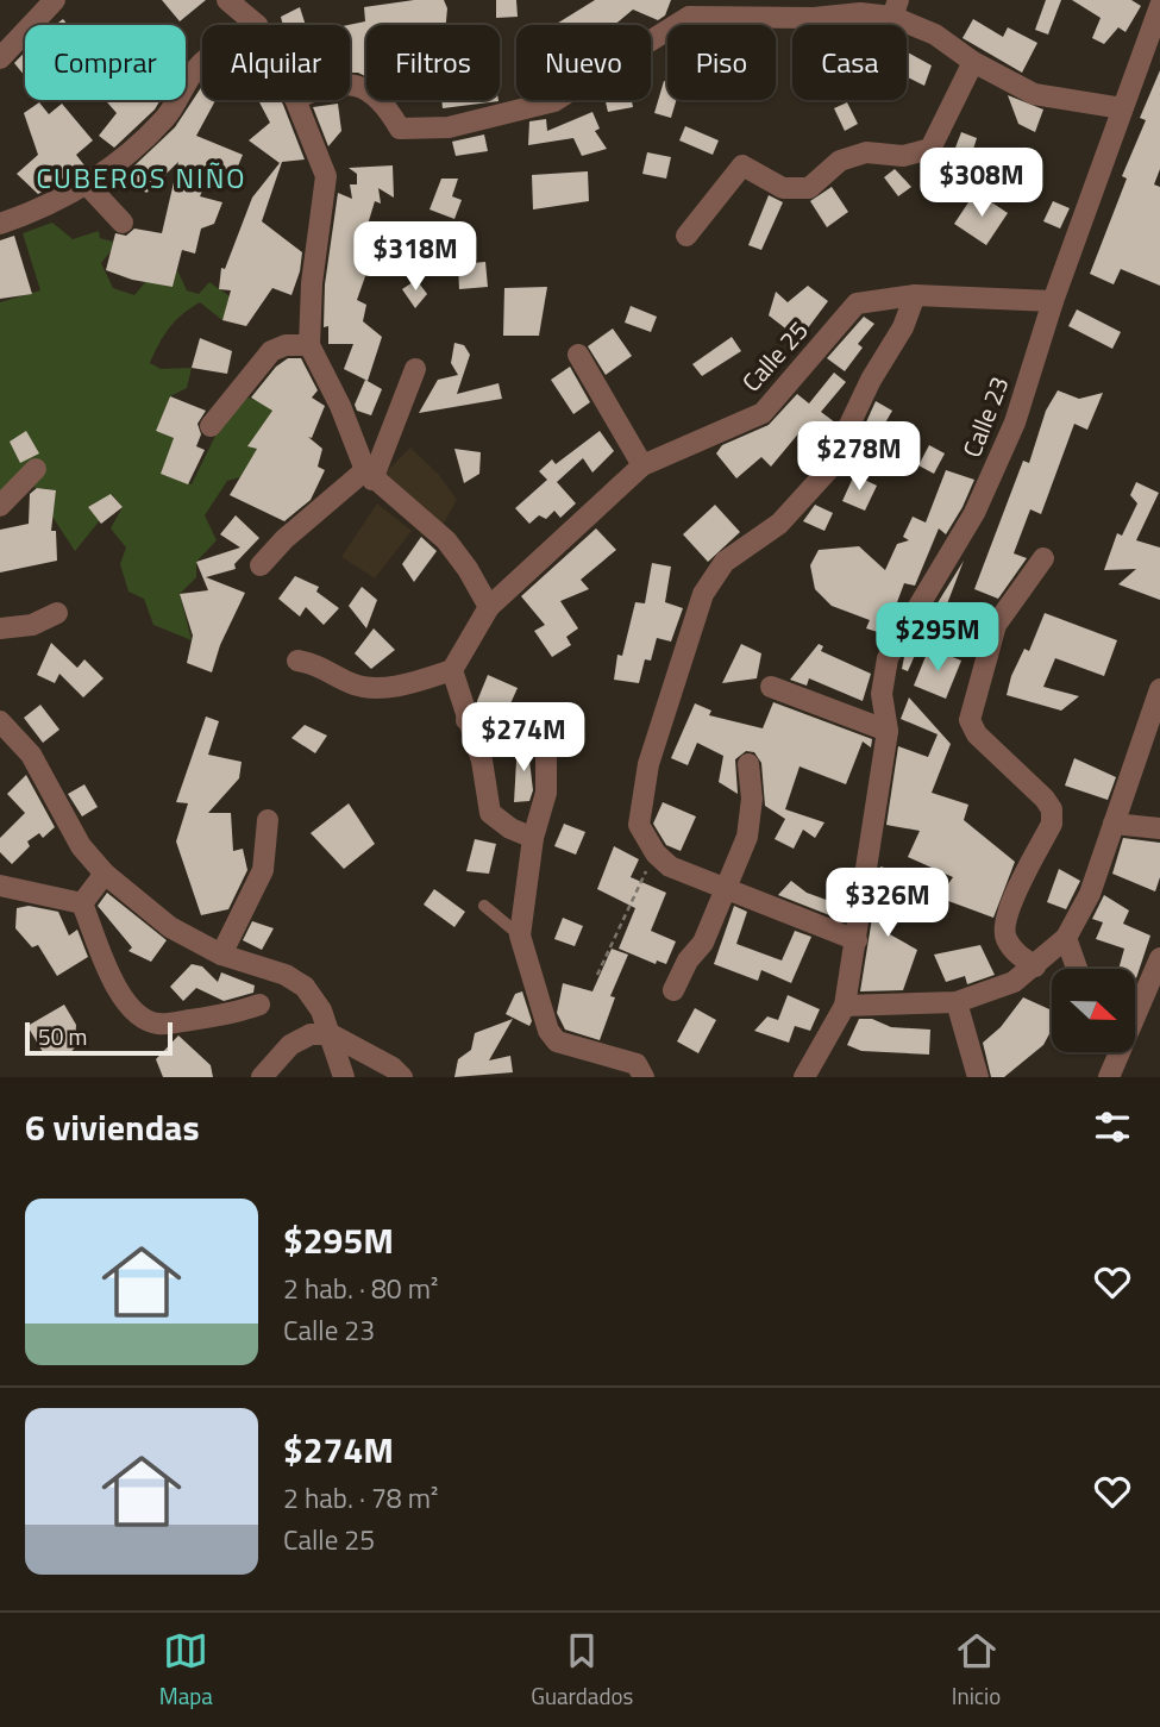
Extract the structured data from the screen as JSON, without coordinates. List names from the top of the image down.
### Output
{
  "streets": {
    "street": ["Calle 25", "Calle 23"]
  },
  "crossings": [
    ["Calle 25", "Calle 23"]
  ],
  "districts": ["CUBEROS NIÑO"],
  "scale_bar": "50 m",
  "north": "right",
  "page": {
    "chip": [
      "Comprar",
      "Alquilar",
      "Filtros",
      "Nuevo",
      "Piso",
      "Casa"
    ],
    "price": [
      "$308M",
      "$318M",
      "$278M",
      "$295M",
      "$274M",
      "$326M"
    ],
    "scale": "50 m",
    "heading": "6 viviendas",
    "list": [
      {
        "name": "$295M",
        "note": "2 hab. · 80 m² · Calle 23"
      },
      {
        "name": "$274M",
        "note": "2 hab. · 78 m² · Calle 25"
      }
    ],
    "tabs": ["Mapa", "Guardados", "Inicio"]
  }
}
